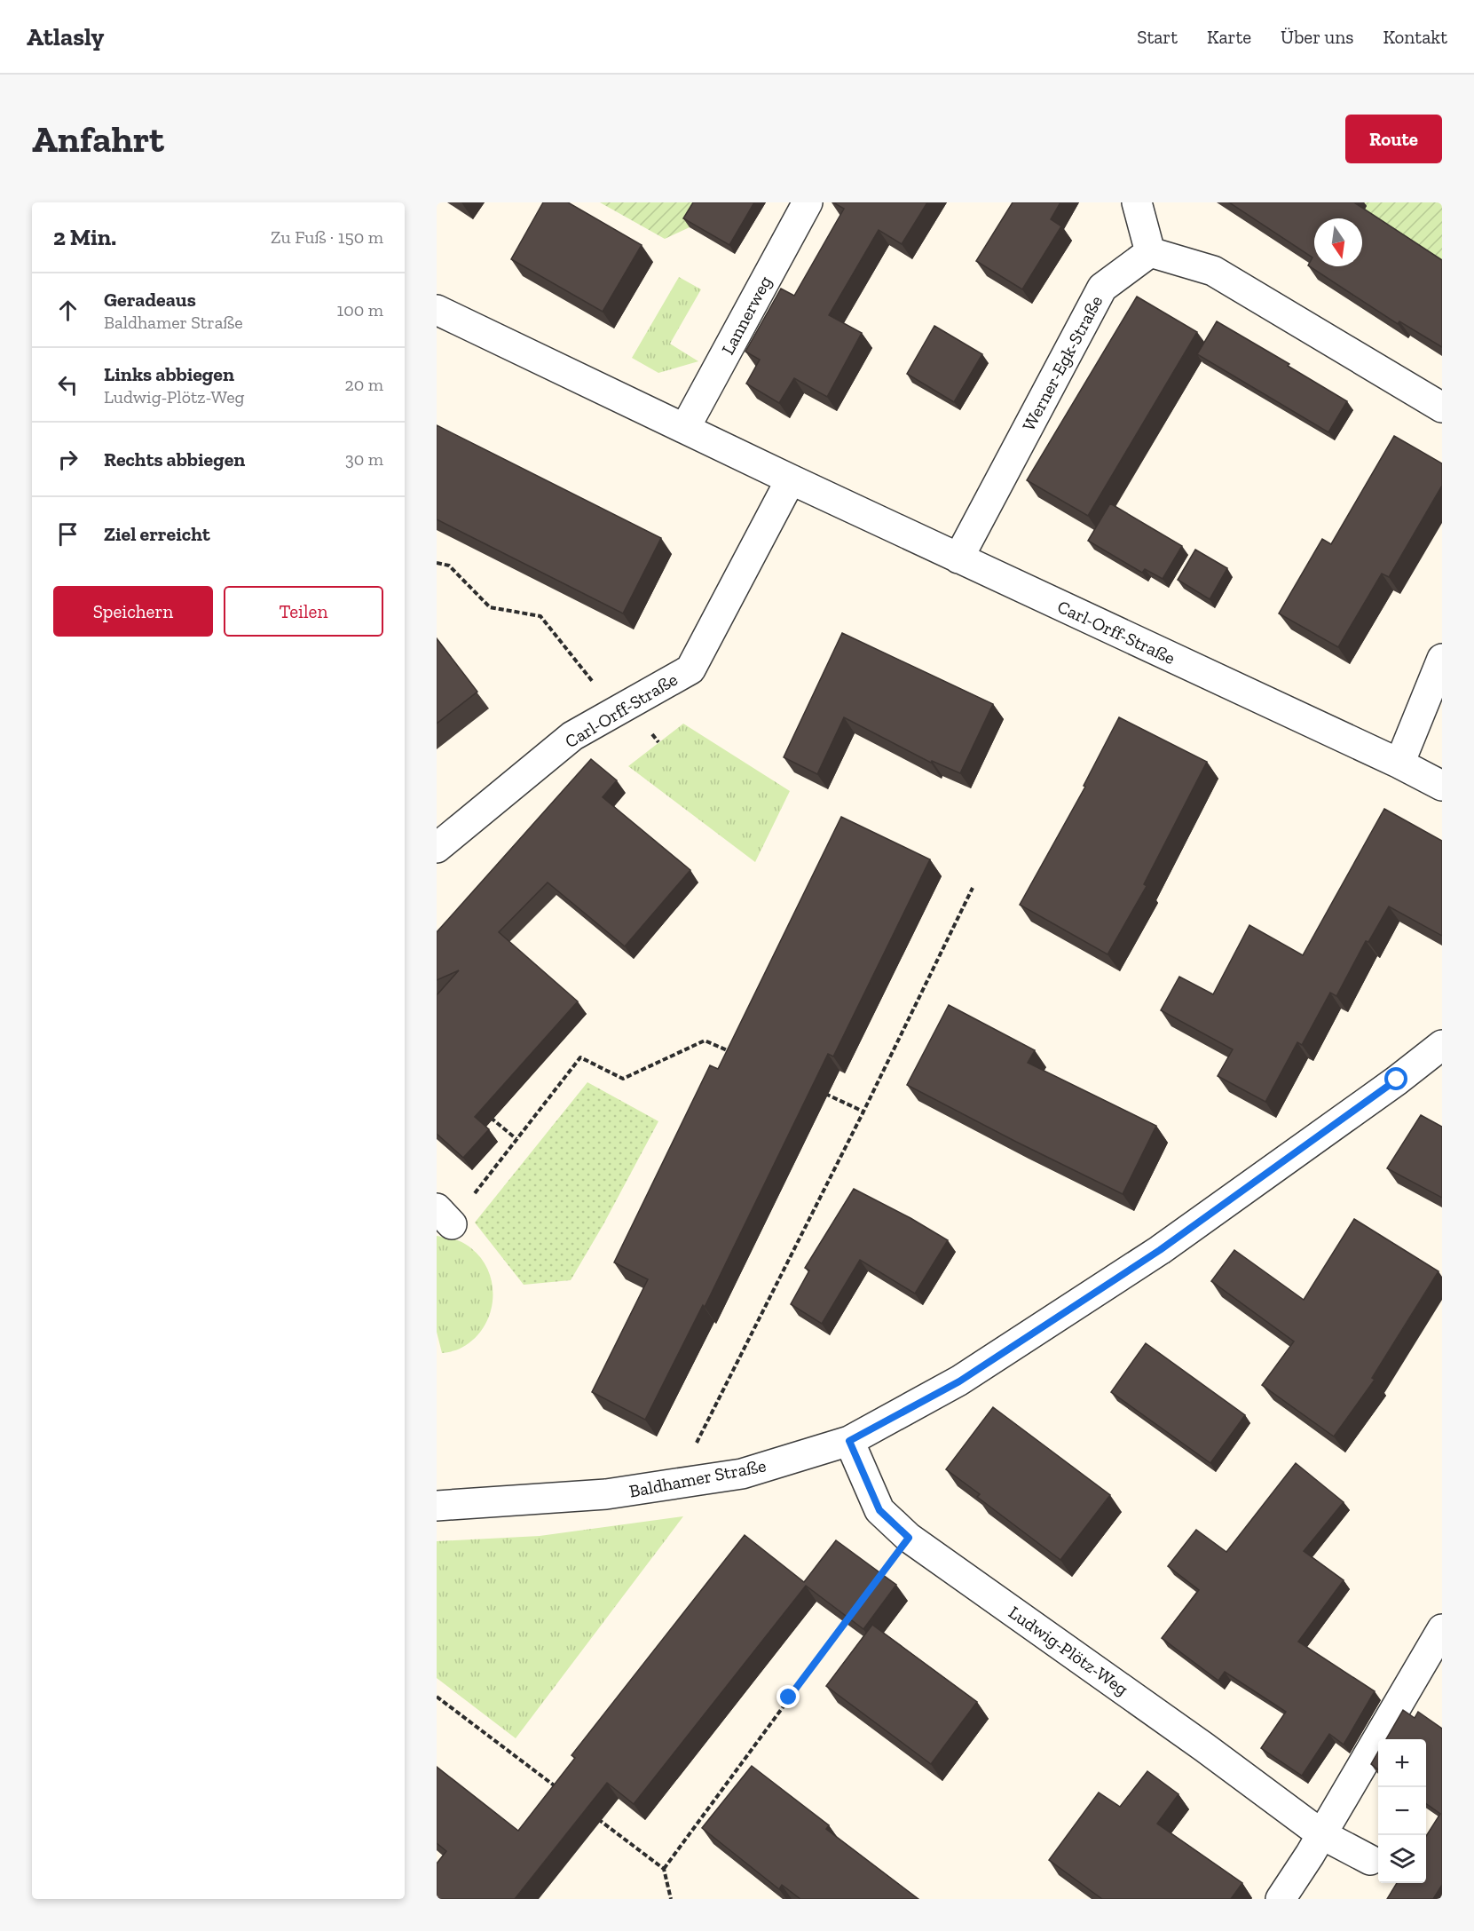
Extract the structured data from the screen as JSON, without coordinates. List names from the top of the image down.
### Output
{
  "streets": {
    "street": [
      "Lannerweg",
      "Werner-Egk-Straße",
      "Carl-Orff-Straße",
      "Baldhamer Straße",
      "Ludwig-Plötz-Weg"
    ]
  },
  "crossings": [
    ["Lannerweg", "Carl-Orff-Straße"],
    ["Werner-Egk-Straße", "Carl-Orff-Straße"],
    ["Baldhamer Straße", "Ludwig-Plötz-Weg"]
  ],
  "north": "bottom",
  "page": {
    "header": "Atlasly",
    "nav": [
      "Start",
      "Karte",
      "Über uns",
      "Kontakt"
    ],
    "buttons": [
      "Route",
      ["Speichern", "Teilen"]
    ],
    "title": "Anfahrt",
    "heading": ["2 Min.", "Zu Fuß · 150 m"],
    "list": [
      ["Geradeaus", "Baldhamer Straße", "100 m"],
      ["Links abbiegen", "Ludwig-Plötz-Weg", "20 m"],
      ["Rechts abbiegen", "30 m"],
      "Ziel erreicht"
    ],
    "map_buttons": ["+", "−"]
  }
}
